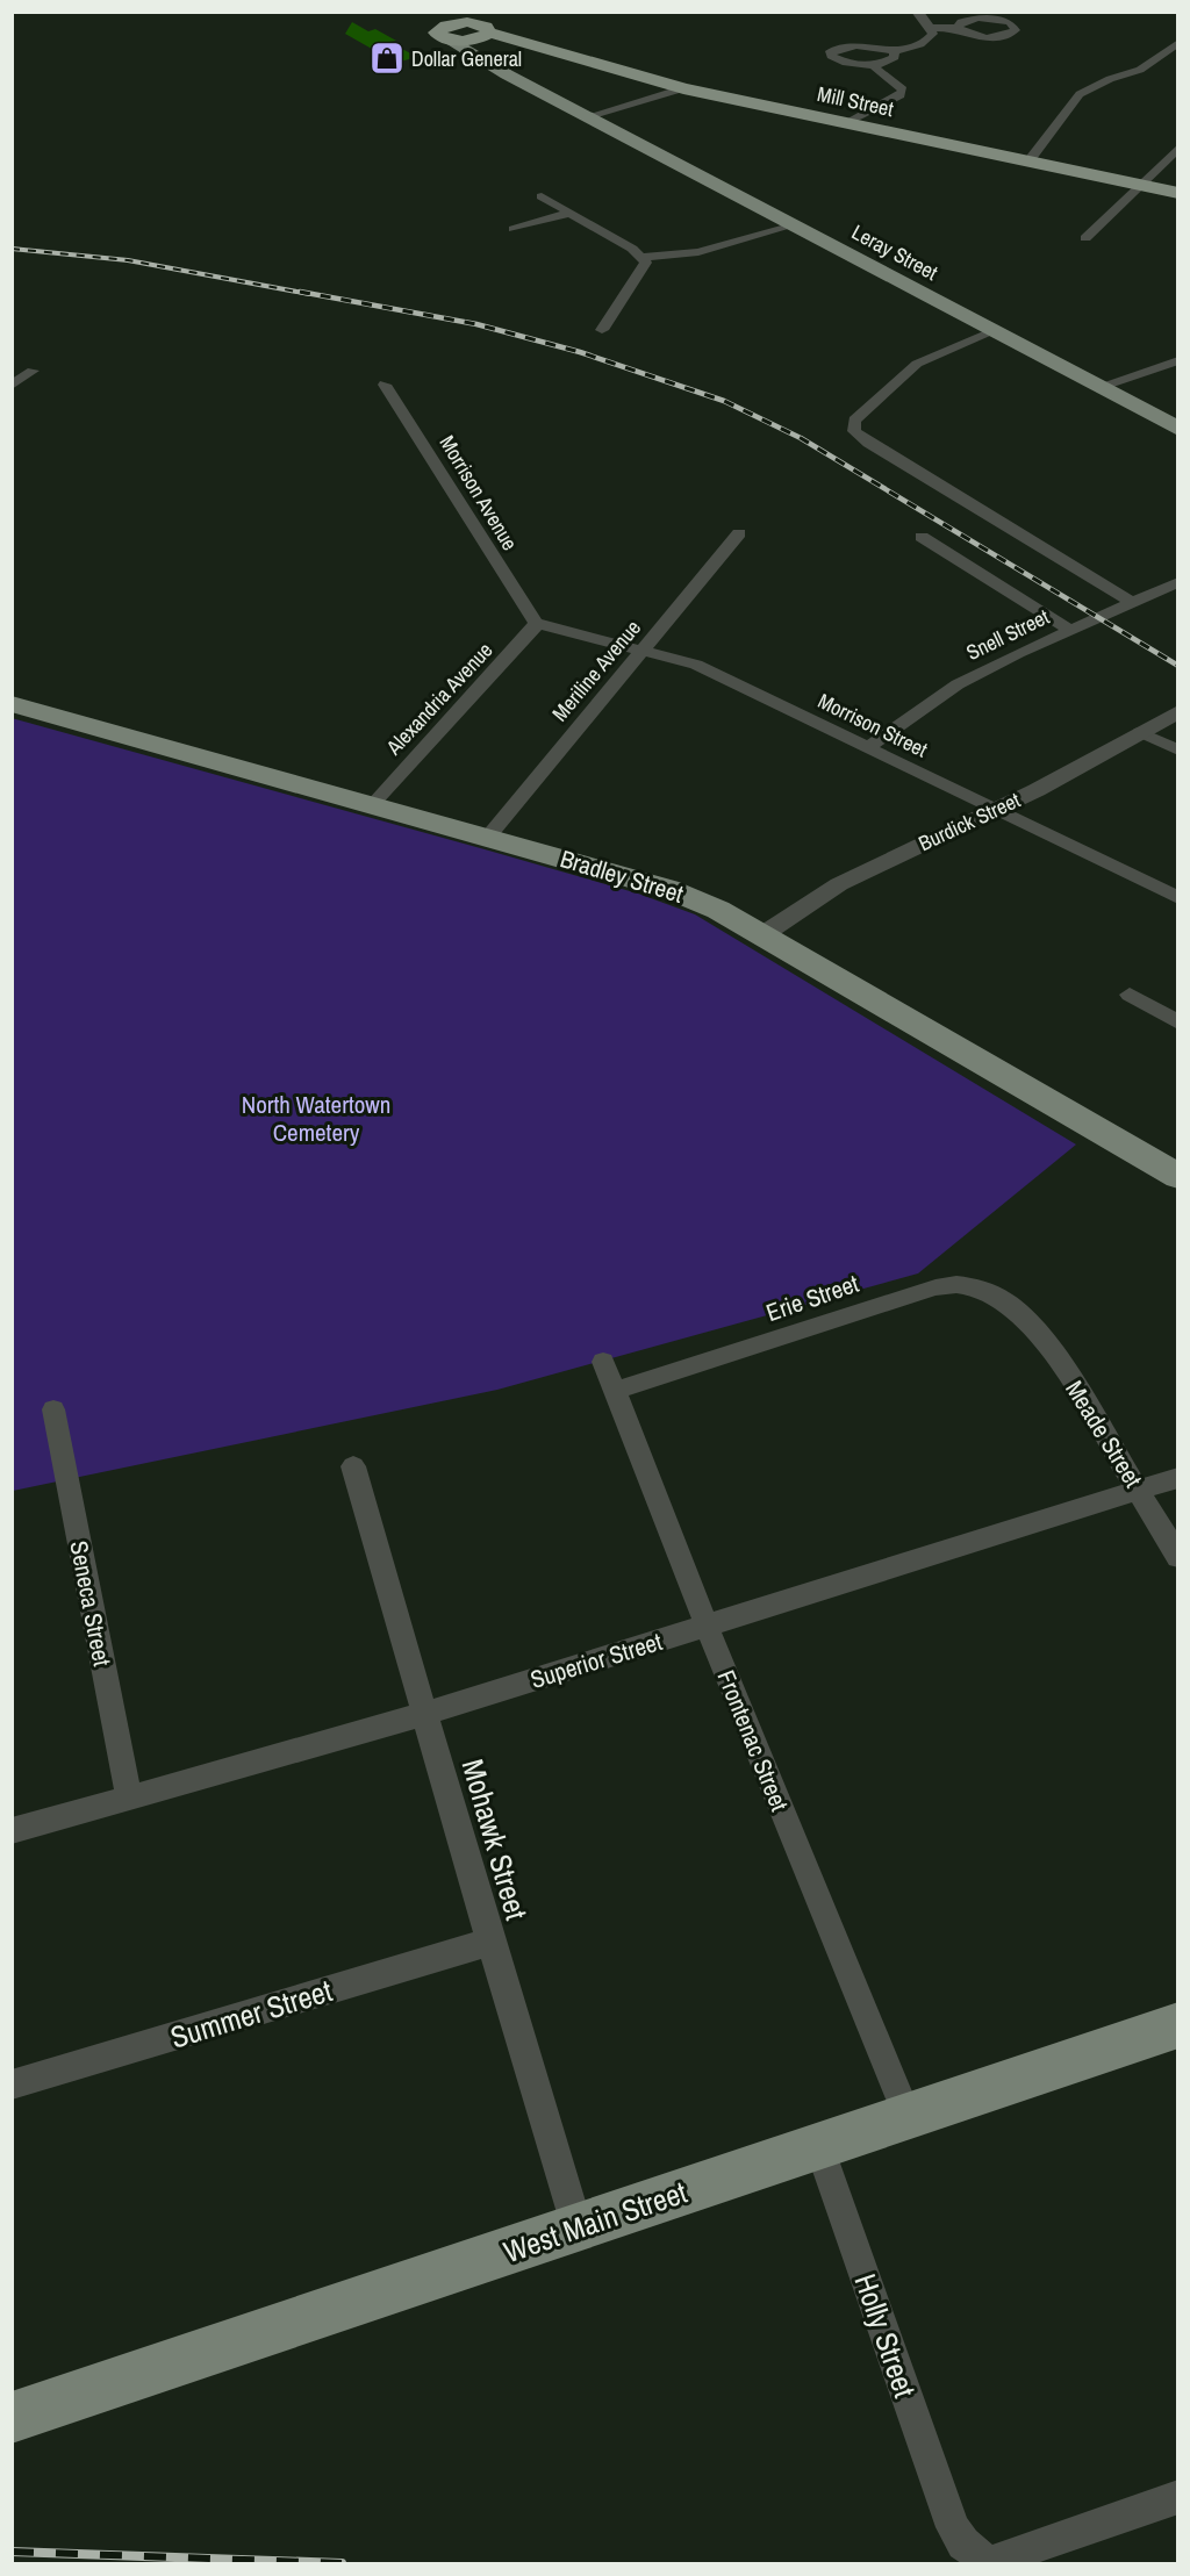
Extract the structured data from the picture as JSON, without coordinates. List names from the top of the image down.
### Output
{
  "streets": {
    "highway": ["Mill Street"],
    "main road": ["Leray Street", "Bradley Street", "West Main Street"],
    "street": [
      "Morrison Avenue",
      "Snell Street",
      "Meriline Avenue",
      "Alexandria Avenue",
      "Morrison Street",
      "Burdick Street",
      "Erie Street",
      "Meade Street",
      "Seneca Street",
      "Superior Street",
      "Frontenac Street",
      "Mohawk Street",
      "Summer Street",
      "Holly Street"
    ]
  },
  "crossings": [
    ["Morrison Avenue", "Alexandria Avenue"],
    ["Morrison Avenue", "Morrison Street"],
    ["Snell Street", "Morrison Street"],
    ["Meriline Avenue", "Morrison Street"],
    ["Meriline Avenue", "Bradley Street"],
    ["Alexandria Avenue", "Morrison Street"],
    ["Alexandria Avenue", "Bradley Street"],
    ["Morrison Street", "Burdick Street"],
    ["Burdick Street", "Bradley Street"],
    ["Erie Street", "Meade Street"],
    ["Erie Street", "Frontenac Street"],
    ["Meade Street", "Superior Street"],
    ["Seneca Street", "Superior Street"],
    ["Superior Street", "Frontenac Street"],
    ["Superior Street", "Mohawk Street"],
    ["Frontenac Street", "West Main Street"],
    ["Mohawk Street", "Summer Street"],
    ["Mohawk Street", "West Main Street"],
    ["West Main Street", "Holly Street"]
  ],
  "parks": ["North Watertown Cemetery"],
  "places": {
    "shop": ["Dollar General"]
  }
}
